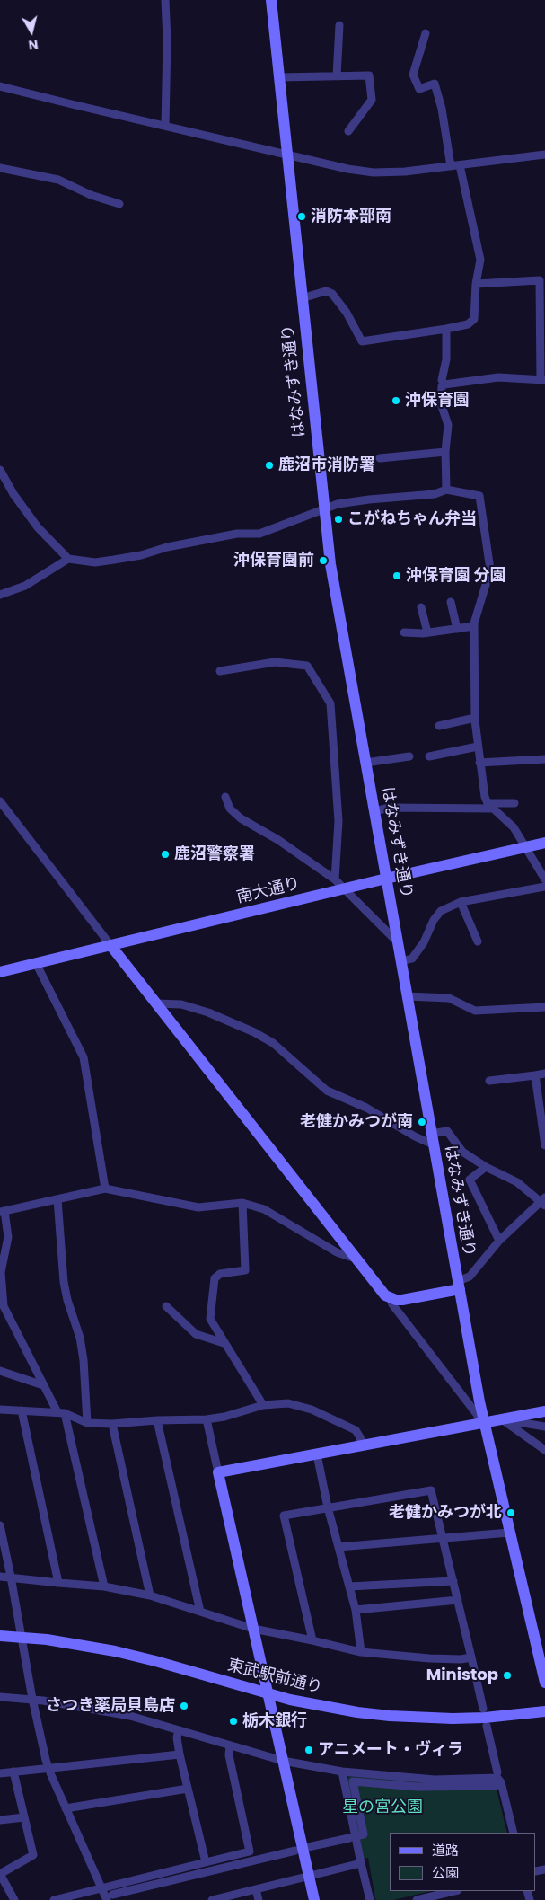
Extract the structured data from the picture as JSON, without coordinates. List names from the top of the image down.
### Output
{
  "streets": {
    "street": ["はなみずき通り", "南大通り", "東武駅前通り"]
  },
  "crossings": [
    ["はなみずき通り", "南大通り"]
  ],
  "parks": ["星の宮公園"],
  "places": [
    "消防本部南",
    "沖保育園",
    "鹿沼市消防署",
    "こがねちゃん弁当",
    "沖保育園前",
    "沖保育園 分園",
    "鹿沼警察署",
    "老健かみつが南",
    "老健かみつが北",
    "Ministop",
    "さつき薬局貝島店",
    "栃木銀行",
    "アニメート・ヴィラ"
  ],
  "legend": ["道路", "公園"],
  "north": "bottom"
}
